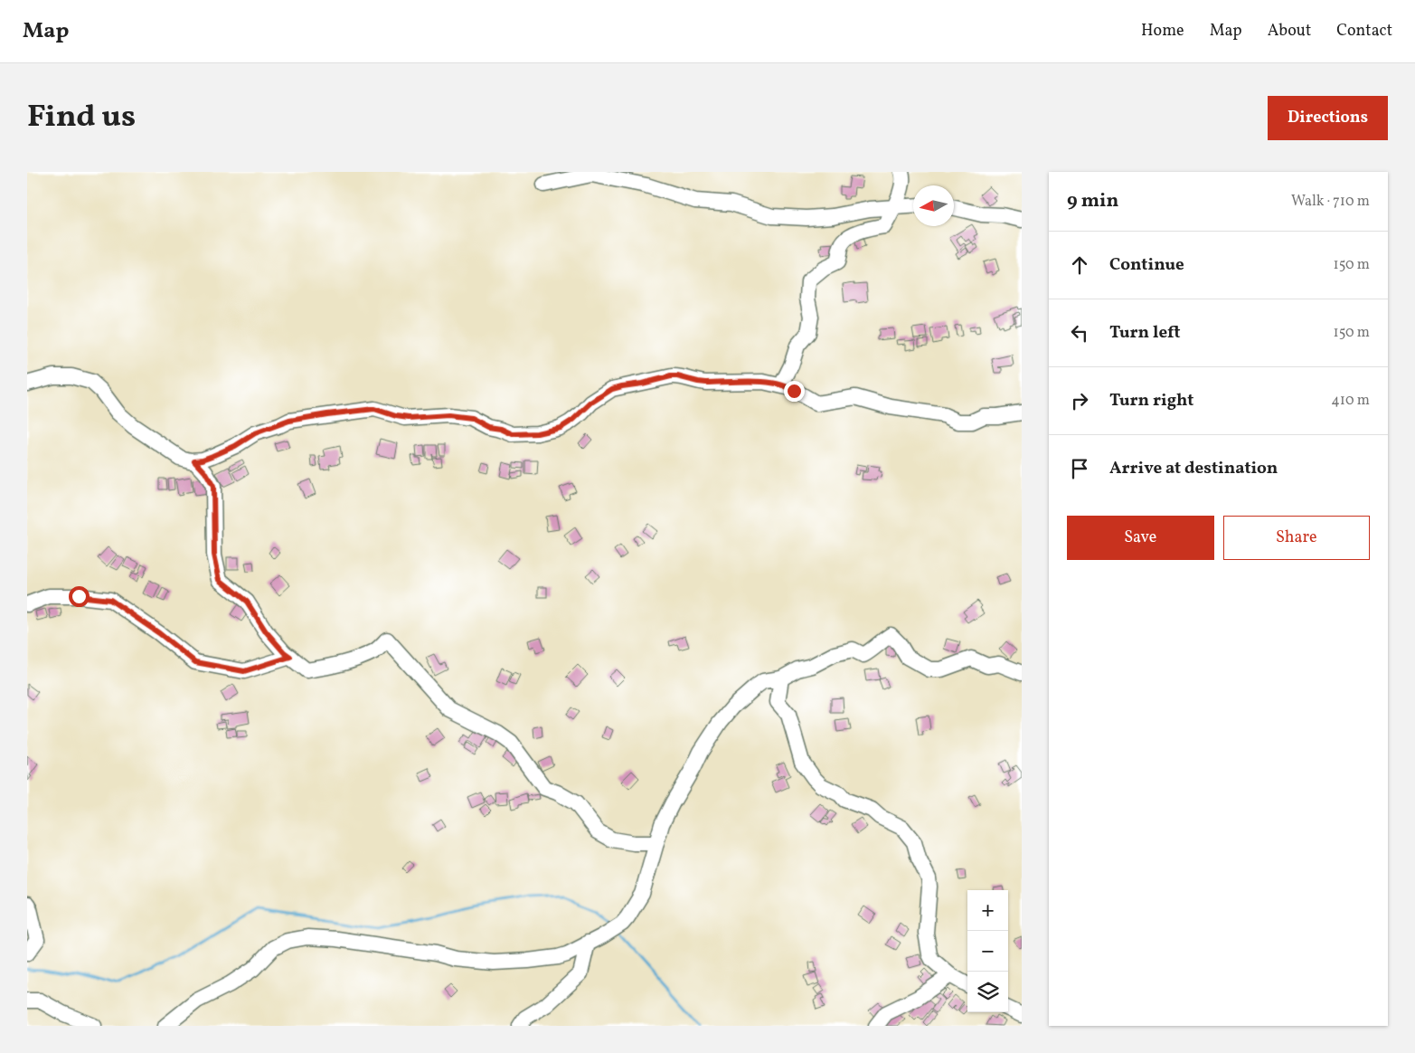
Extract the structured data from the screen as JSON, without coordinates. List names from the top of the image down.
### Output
{
  "north": "left",
  "page": {
    "header": "Map",
    "nav": [
      "Home",
      "Map",
      "About",
      "Contact"
    ],
    "title": "Find us",
    "buttons": [
      "Directions",
      ["Save", "Share"]
    ],
    "heading": ["9 min", "Walk · 710 m"],
    "list": [
      ["Continue", "150 m"],
      ["Turn left", "150 m"],
      ["Turn right", "410 m"],
      "Arrive at destination"
    ],
    "map_buttons": ["+", "−"]
  }
}
